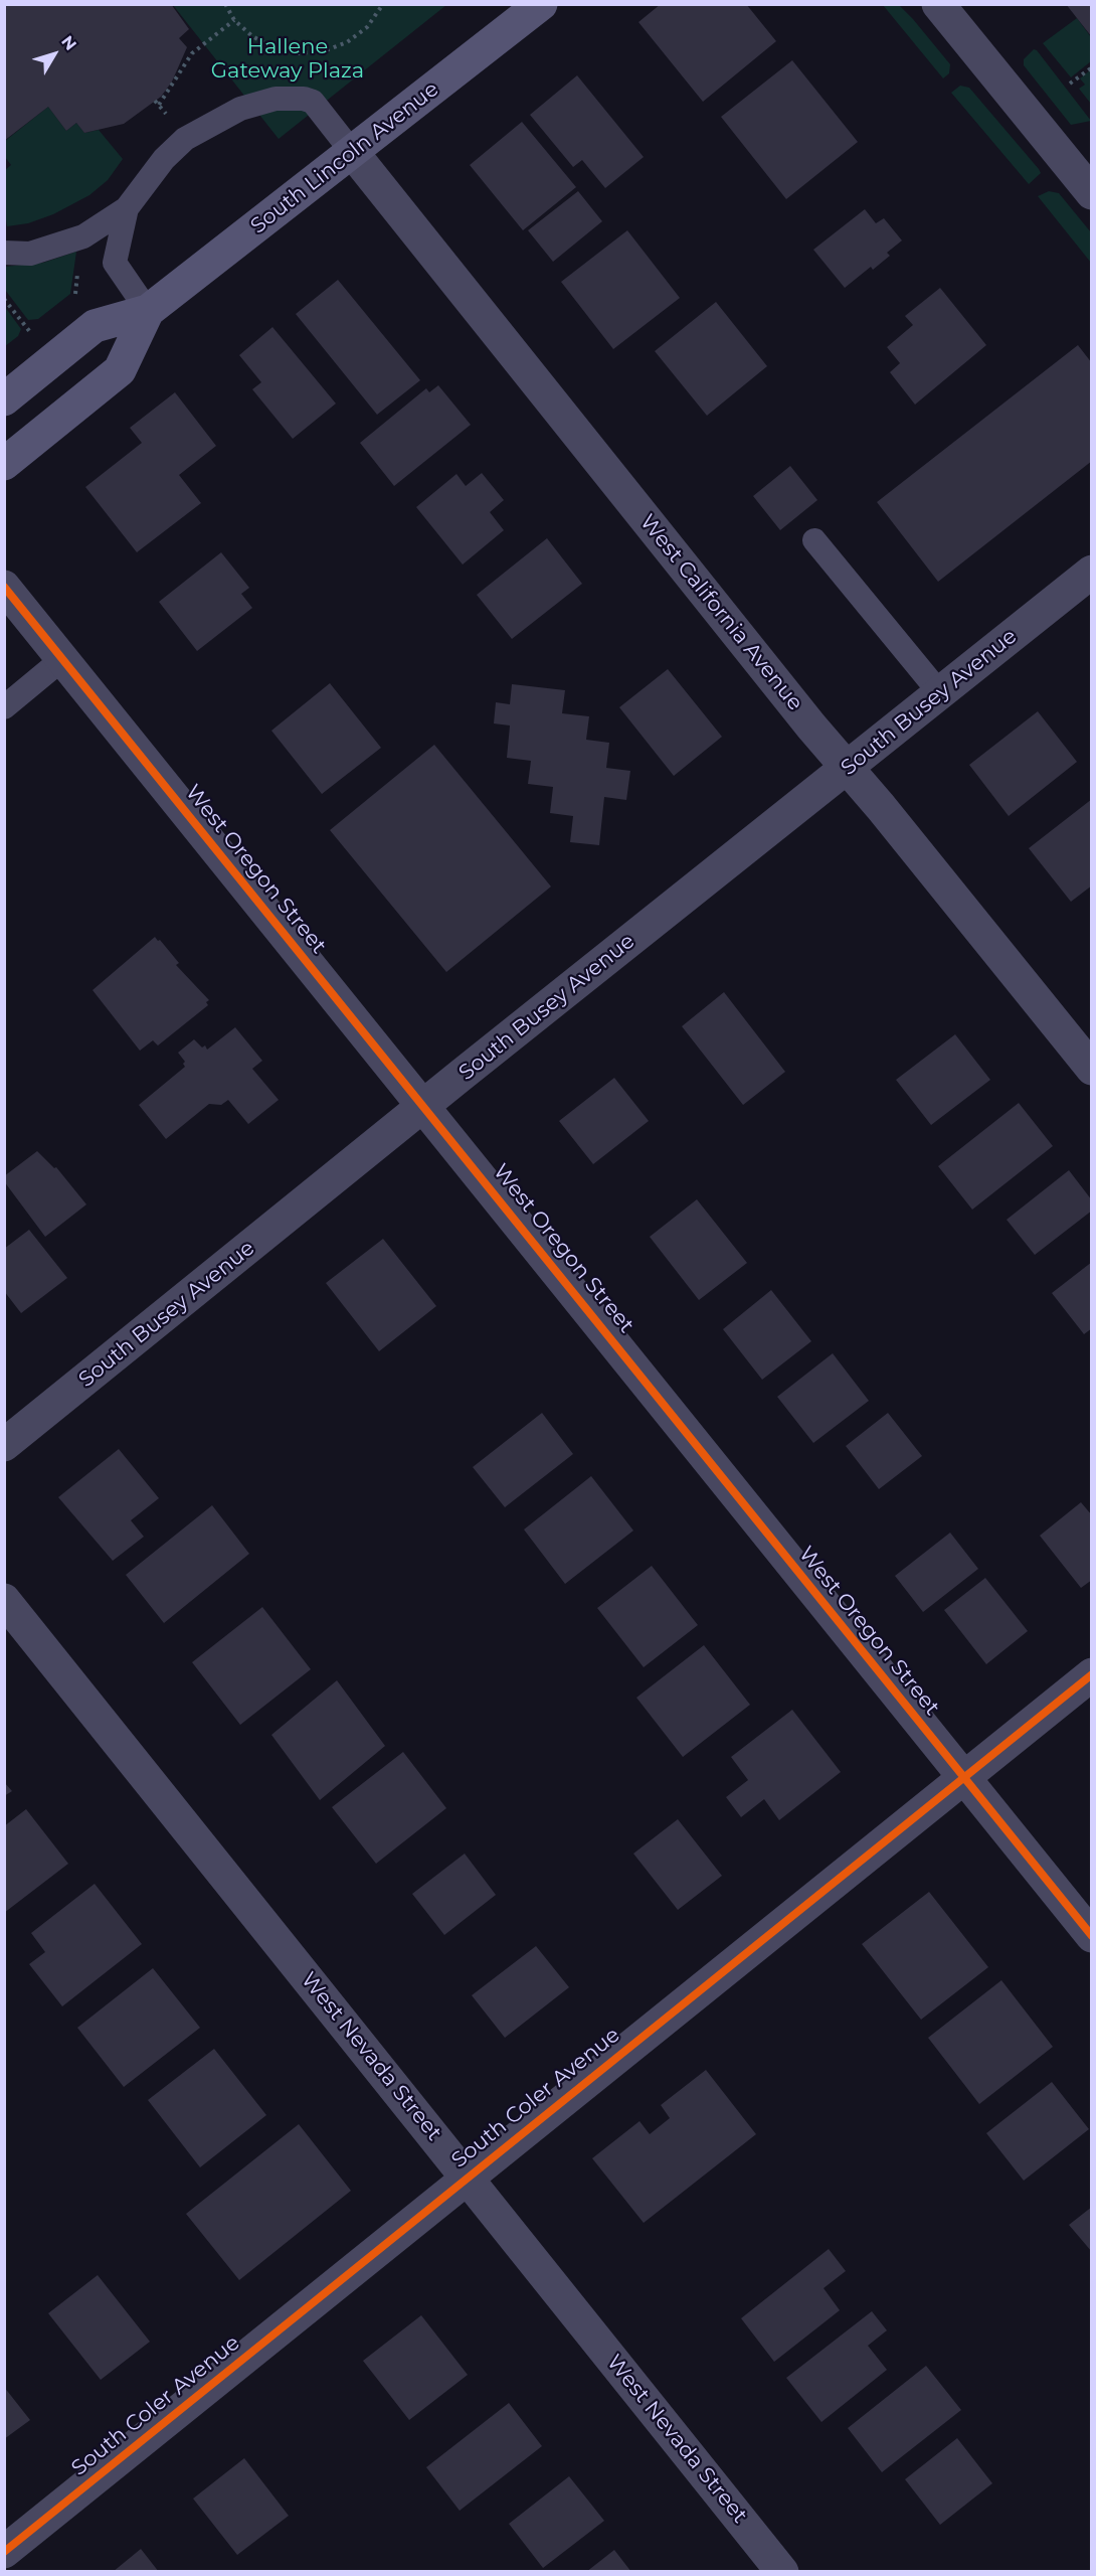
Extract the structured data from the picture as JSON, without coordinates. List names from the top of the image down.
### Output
{
  "streets": {
    "main road": ["South Lincoln Avenue"],
    "street": [
      "West California Avenue",
      "South Busey Avenue",
      "West Oregon Street",
      "West Nevada Street",
      "South Coler Avenue"
    ]
  },
  "crossings": [
    ["South Lincoln Avenue", "West California Avenue"],
    ["West California Avenue", "South Busey Avenue"],
    ["South Busey Avenue", "West Oregon Street"],
    ["West Oregon Street", "South Coler Avenue"],
    ["West Nevada Street", "South Coler Avenue"]
  ],
  "parks": ["Hallene Gateway Plaza"],
  "north": "top right"
}
